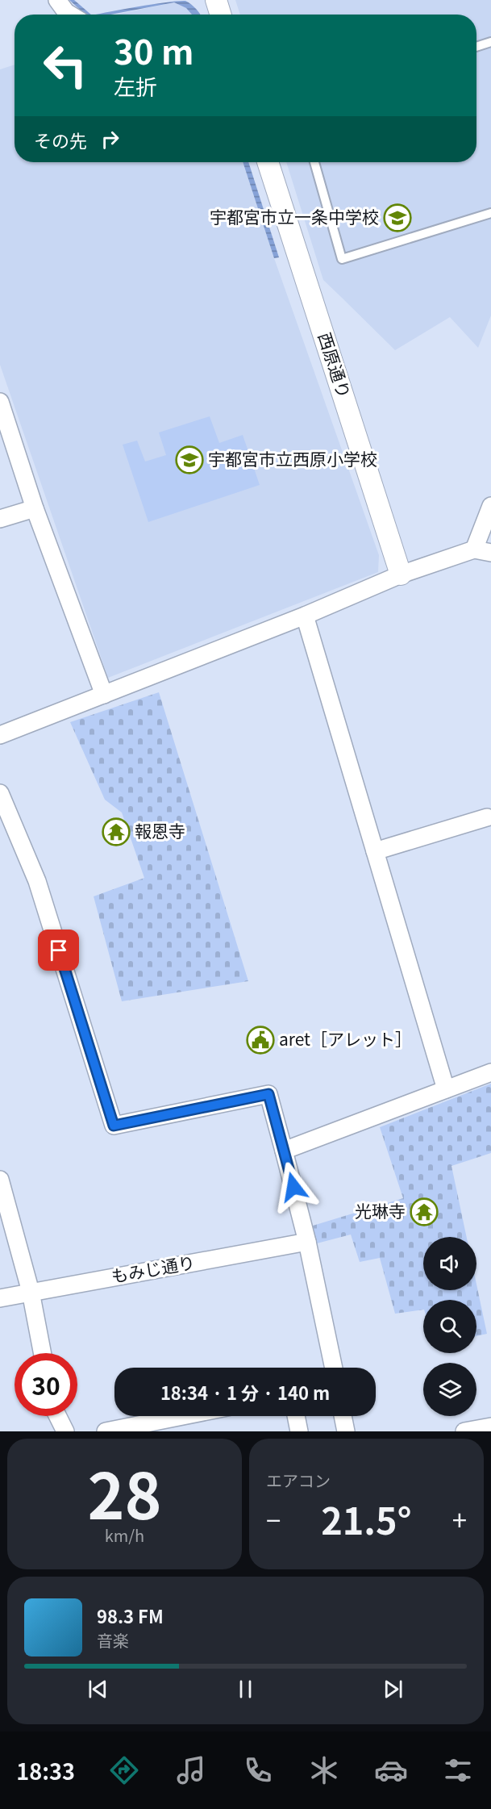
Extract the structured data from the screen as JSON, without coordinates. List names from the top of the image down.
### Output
{
  "streets": {
    "street": ["西原通り", "もみじ通り"]
  },
  "places": {
    "school or university": ["宇都宮市立一条中学校", "宇都宮市立西原小学校"],
    "temple": ["報恩寺", "光琳寺"],
    "public building": ["aret［アレット］"]
  },
  "page": {
    "turn": ["30 m", "左折"],
    "then": "その先",
    "limit": "30",
    "trip": "18:34 · 1 分 · 140 m",
    "tile": [
      ["28", "km/h"],
      "エアコン"
    ],
    "heat": ["−", "21.5°", "+"],
    "song": ["98.3 FM", "音楽"],
    "tabs": "18:33"
  }
}
